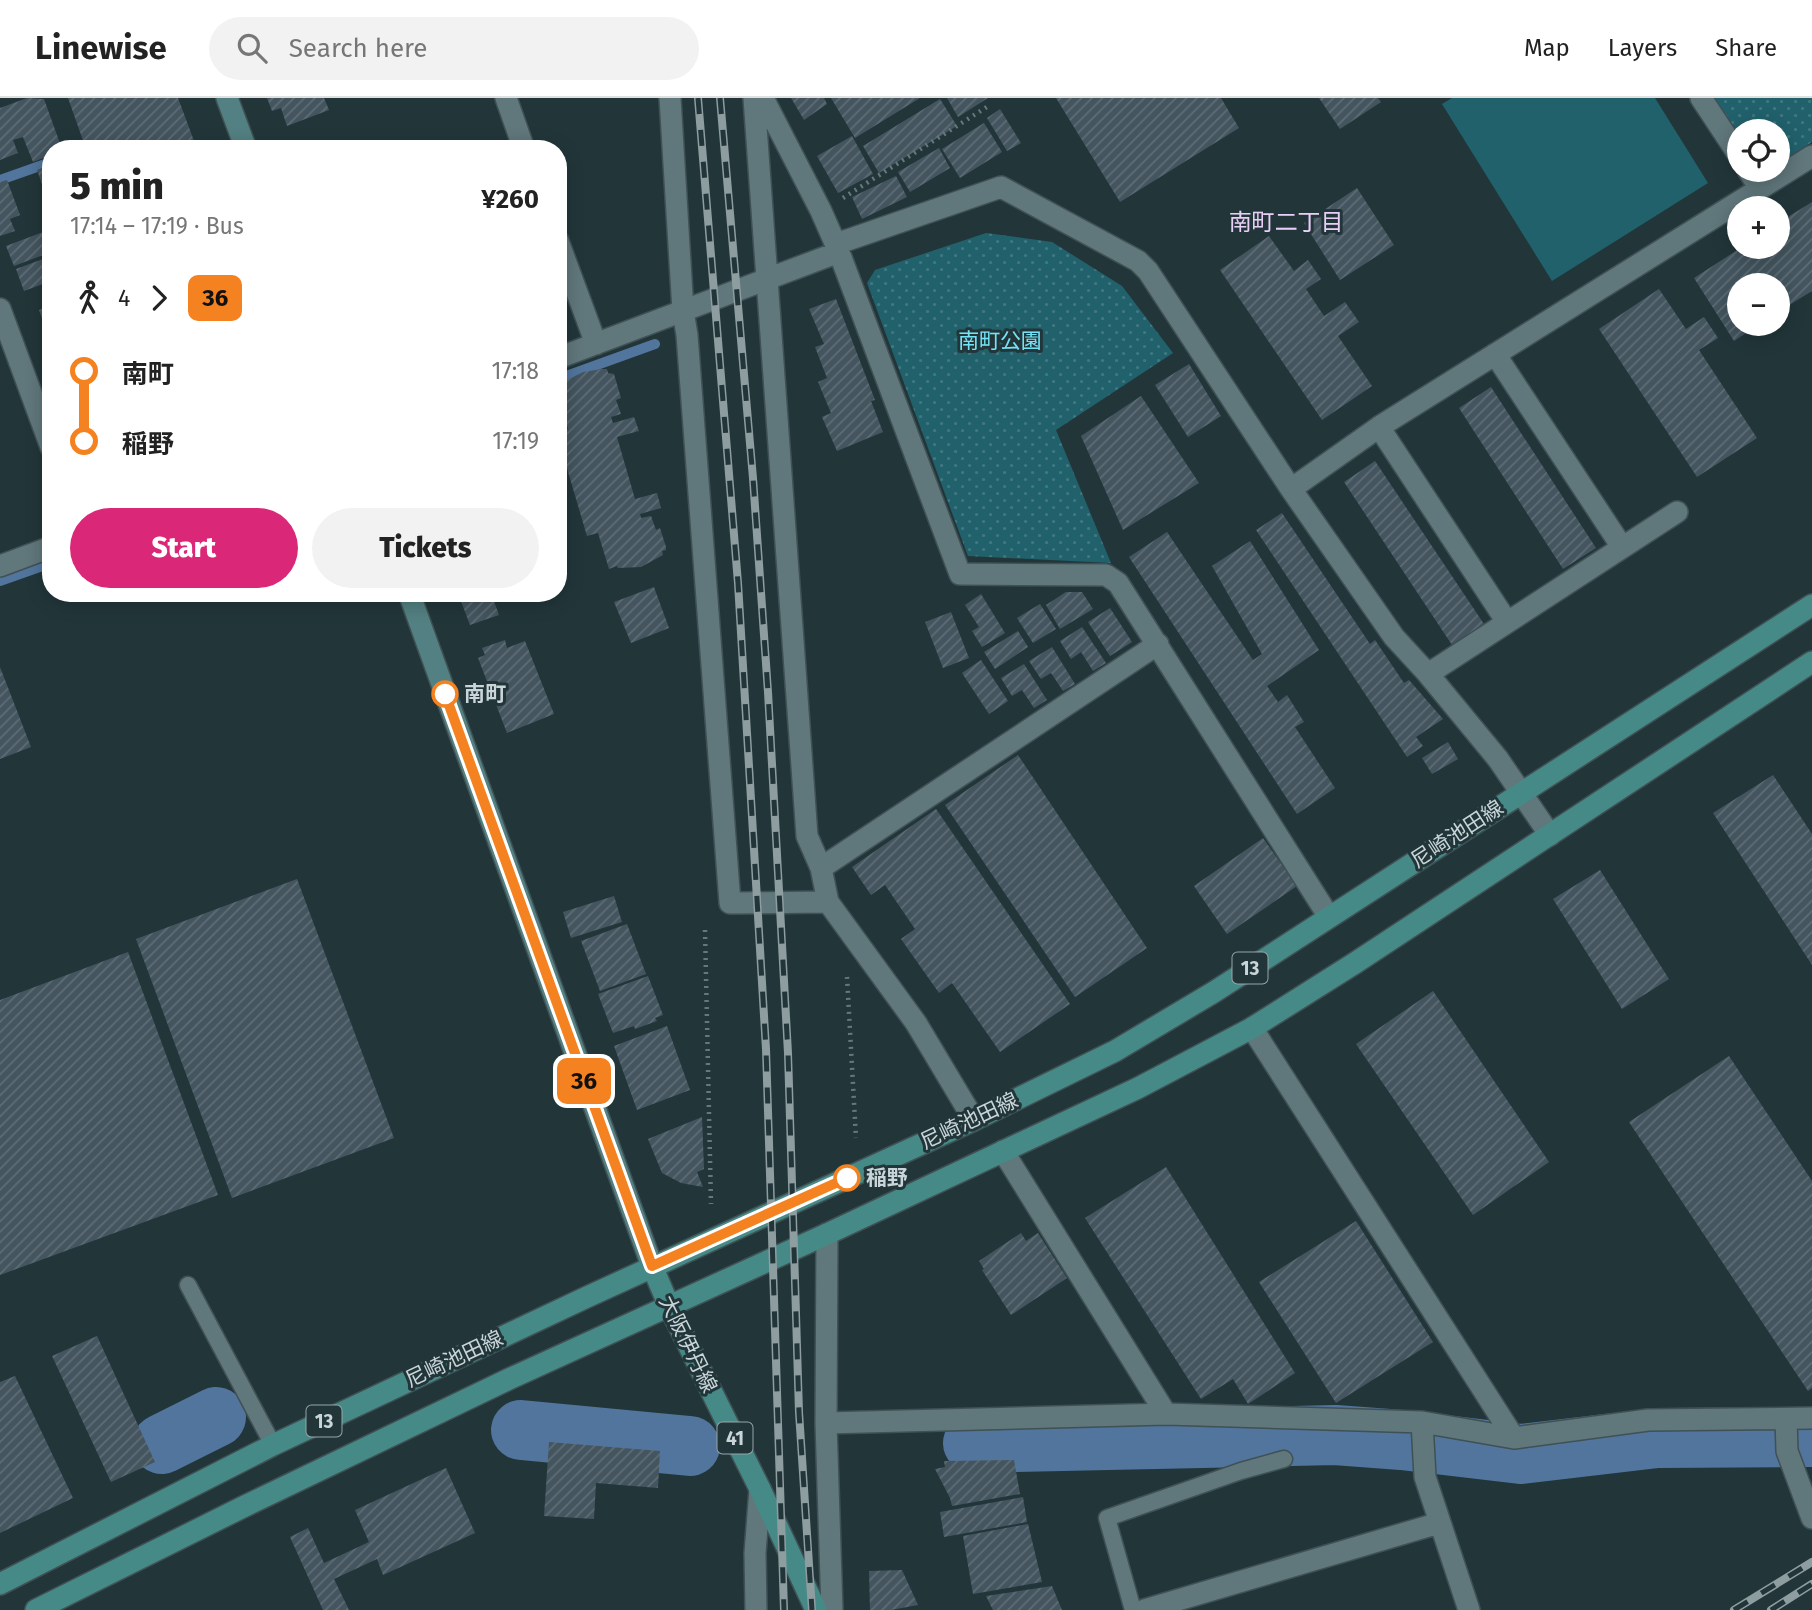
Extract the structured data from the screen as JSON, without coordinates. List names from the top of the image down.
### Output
{
  "streets": {
    "main road": [
      "尼崎池田線",
      "13",
      "大阪伊丹線",
      "41"
    ]
  },
  "crossings": [
    ["尼崎池田線", "大阪伊丹線"]
  ],
  "districts": ["南町二丁目"],
  "parks": ["南町公園"],
  "places": ["南町", "稲野"],
  "lines": ["bus line 36"],
  "page": {
    "header": "Linewise",
    "search": "Search here",
    "nav": ["Map", "Layers", "Share"],
    "on_map": "36",
    "map_buttons": ["+", "−"],
    "heading": ["5 min", "17:14 – 17:19 · Bus", "¥260"],
    "legs": ["4", "36"],
    "list": [
      {
        "name": "南町",
        "value": "17:18"
      },
      {
        "name": "稲野",
        "value": "17:19"
      }
    ],
    "buttons": ["Start", "Tickets"]
  }
}
